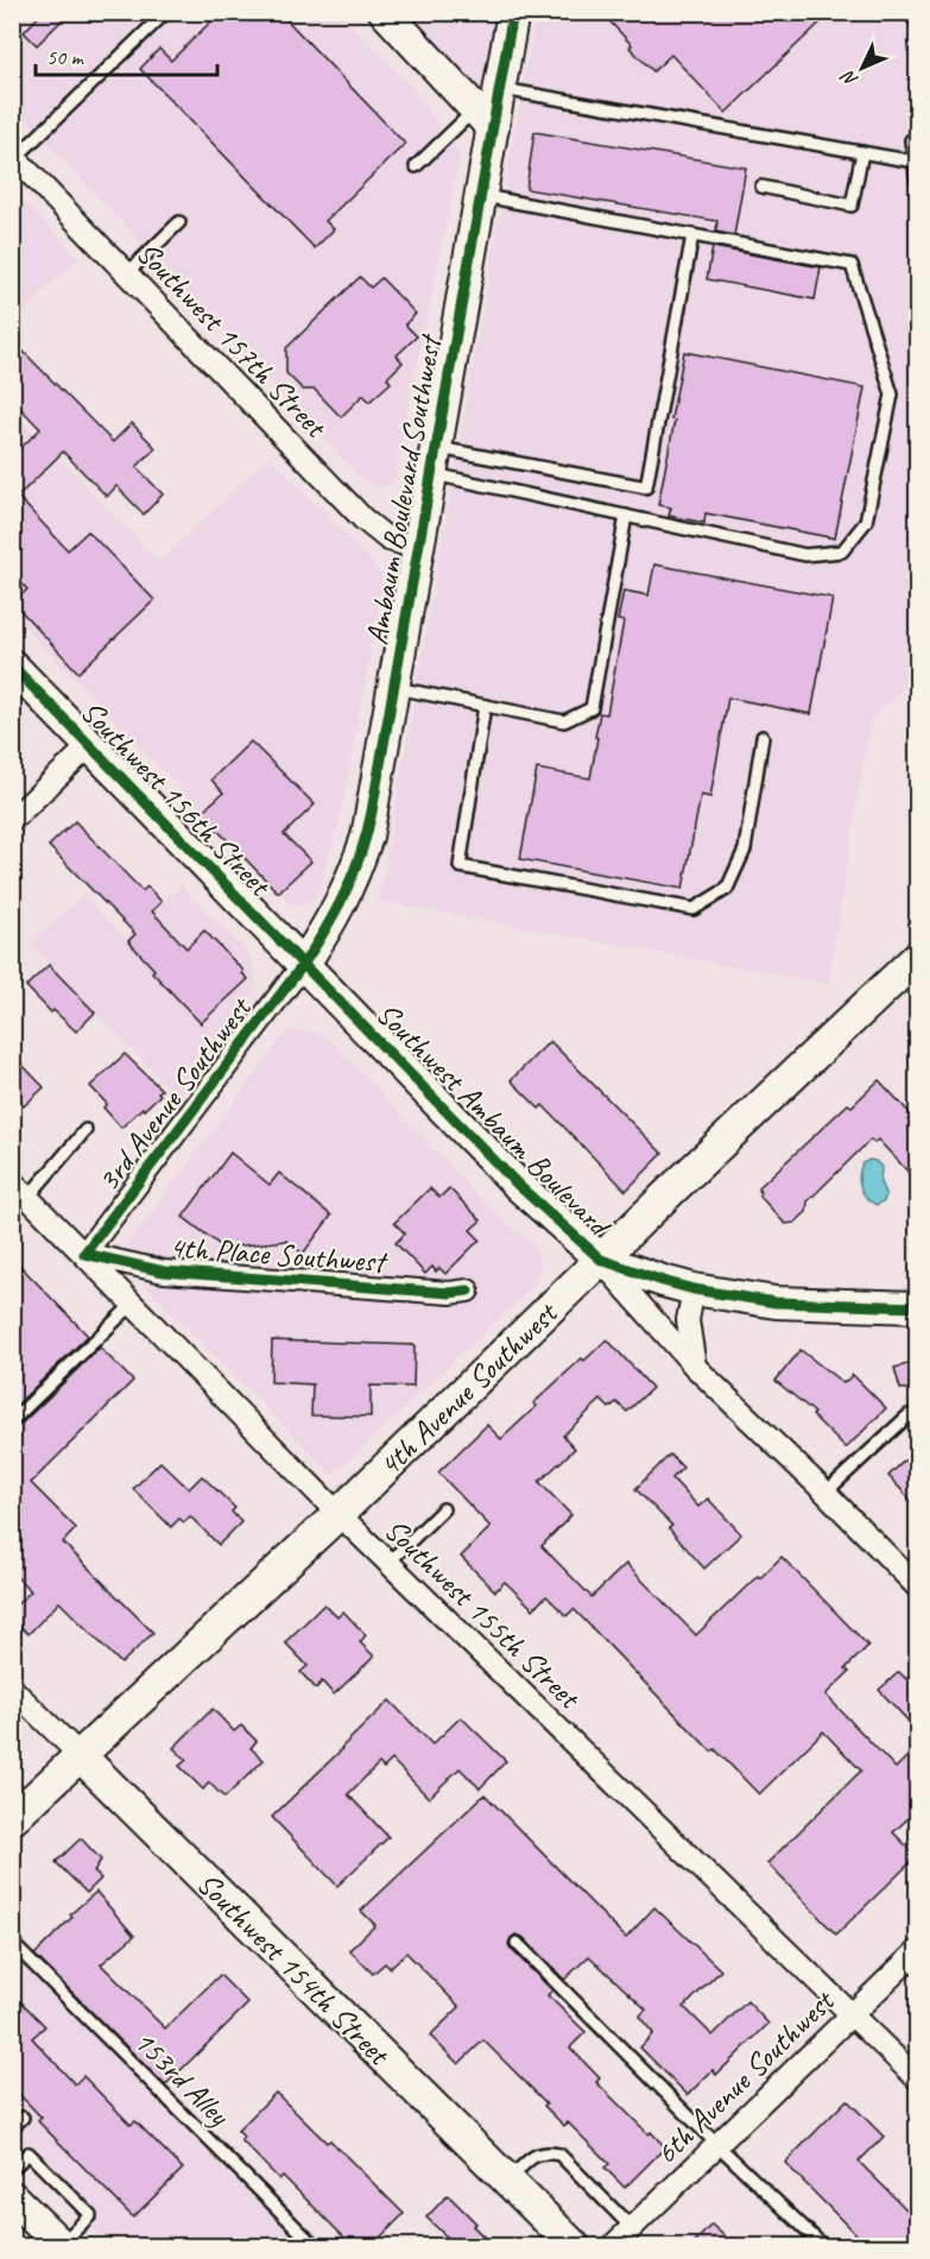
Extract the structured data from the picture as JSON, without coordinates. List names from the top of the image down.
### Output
{
  "streets": {
    "street": [
      "Southwest 157th Street",
      "Ambaum Boulevard Southwest",
      "Southwest 156th Street",
      "3rd Avenue Southwest",
      "Southwest Ambaum Boulevard",
      "4th Place Southwest",
      "4th Avenue Southwest",
      "Southwest 155th Street",
      "Southwest 154th Street",
      "6th Avenue Southwest"
    ],
    "lane": ["153rd Alley"]
  },
  "crossings": [
    ["Southwest 157th Street", "Ambaum Boulevard Southwest"],
    ["Ambaum Boulevard Southwest", "Southwest 156th Street"],
    ["Ambaum Boulevard Southwest", "3rd Avenue Southwest"],
    ["Ambaum Boulevard Southwest", "Southwest Ambaum Boulevard"],
    ["Southwest 156th Street", "3rd Avenue Southwest"],
    ["Southwest 156th Street", "Southwest Ambaum Boulevard"],
    ["3rd Avenue Southwest", "Southwest Ambaum Boulevard"],
    ["3rd Avenue Southwest", "4th Place Southwest"],
    ["3rd Avenue Southwest", "Southwest 155th Street"],
    ["Southwest Ambaum Boulevard", "4th Avenue Southwest"],
    ["4th Place Southwest", "Southwest 155th Street"],
    ["4th Avenue Southwest", "Southwest 155th Street"],
    ["4th Avenue Southwest", "Southwest 154th Street"],
    ["Southwest 155th Street", "6th Avenue Southwest"]
  ],
  "scale_bar": "50 m",
  "north": "bottom left"
}
